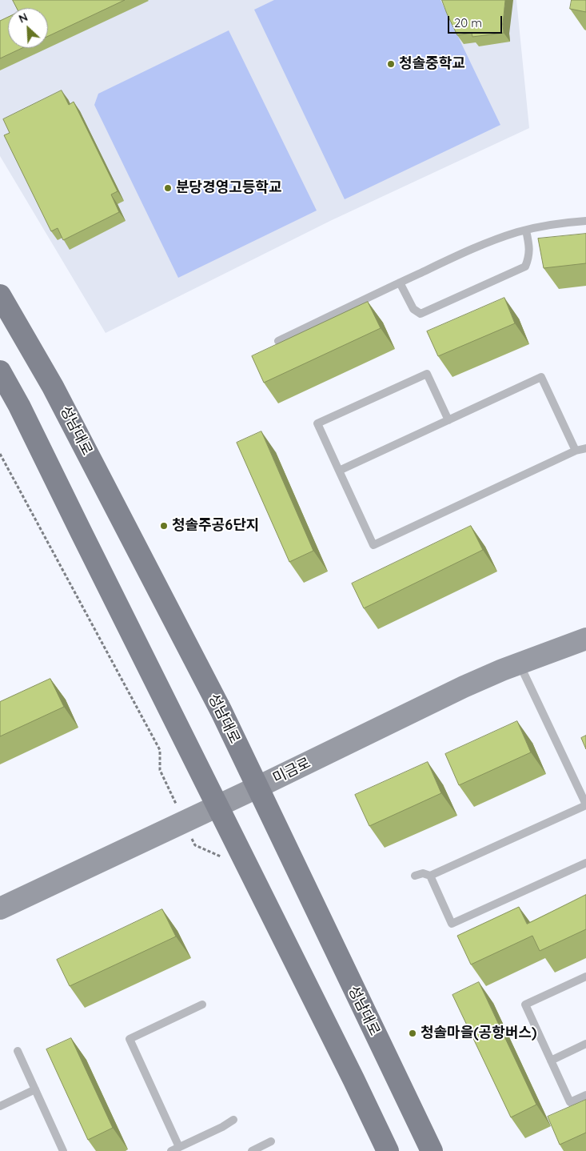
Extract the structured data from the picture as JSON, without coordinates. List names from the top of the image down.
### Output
{
  "streets": {
    "main road": ["성남대로", "미금로"]
  },
  "crossings": [
    ["성남대로", "미금로"]
  ],
  "places": [
    "청솔중학교",
    "분당경영고등학교",
    "청솔주공6단지",
    "청솔마을(공항버스)"
  ],
  "scale_bar": "20 m",
  "north": "top left"
}
